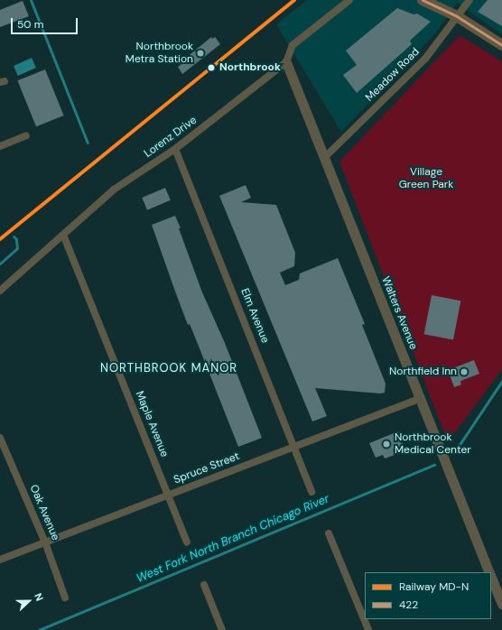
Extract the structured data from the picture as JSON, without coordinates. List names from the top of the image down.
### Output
{
  "streets": {
    "street": [
      "Meadow Road",
      "Lorenz Drive",
      "Walters Avenue",
      "Elm Avenue",
      "Maple Avenue",
      "Spruce Street",
      "Oak Avenue"
    ]
  },
  "crossings": [
    ["Meadow Road", "Walters Avenue"],
    ["Lorenz Drive", "Walters Avenue"],
    ["Lorenz Drive", "Elm Avenue"],
    ["Lorenz Drive", "Maple Avenue"],
    ["Walters Avenue", "Spruce Street"],
    ["Elm Avenue", "Spruce Street"],
    ["Maple Avenue", "Spruce Street"],
    ["Spruce Street", "Oak Avenue"]
  ],
  "districts": ["NORTHBROOK MANOR"],
  "water": ["West Fork North Branch Chicago River"],
  "parks": ["Village Green Park"],
  "places": [
    "Northbrook Metra Station",
    "Northbrook",
    "Northfield Inn",
    "Northbrook Medical Center"
  ],
  "lines": ["rail line MD-N", "transit line 422"],
  "legend": ["Railway MD-N", "422"],
  "scale_bar": "50 m",
  "north": "right"
}
